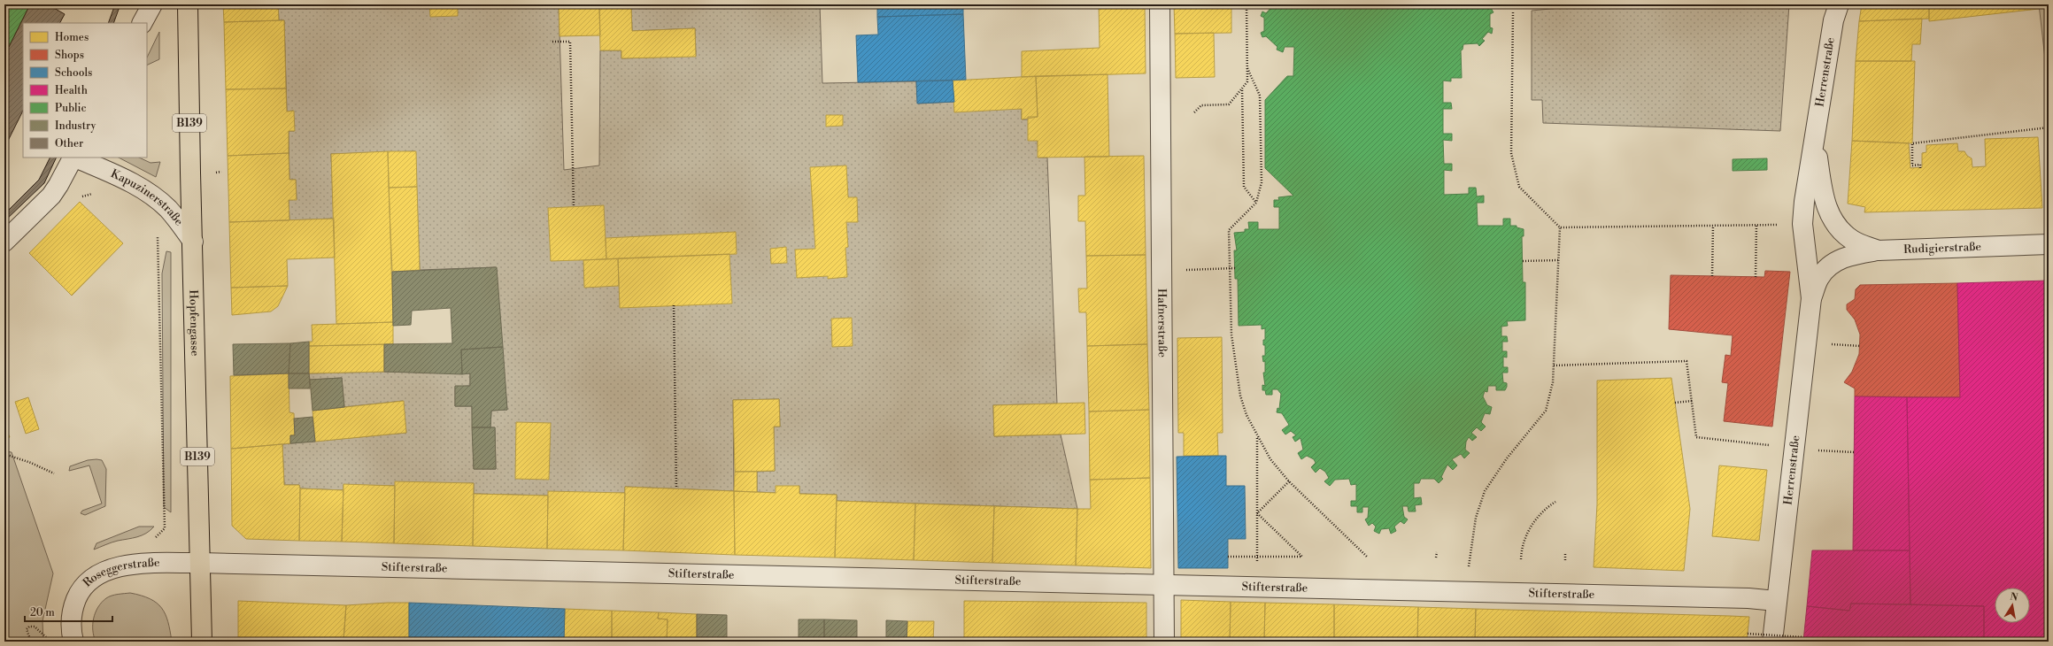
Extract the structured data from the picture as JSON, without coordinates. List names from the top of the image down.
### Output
{
  "streets": {
    "main road": ["B139", "Hopfengasse"],
    "street": [
      "Herrenstraße",
      "Kapuzinerstraße",
      "Rudigierstraße",
      "Hafnerstraße",
      "Stifterstraße",
      "Roseggerstraße"
    ]
  },
  "crossings": [
    ["Herrenstraße", "Rudigierstraße"],
    ["Herrenstraße", "Stifterstraße"],
    ["Kapuzinerstraße", "Hopfengasse"],
    ["Hopfengasse", "Stifterstraße"],
    ["Hopfengasse", "Roseggerstraße"],
    ["Hafnerstraße", "Stifterstraße"],
    ["Stifterstraße", "Roseggerstraße"]
  ],
  "legend": [
    "Homes",
    "Shops",
    "Schools",
    "Health",
    "Public",
    "Industry",
    "Other"
  ],
  "scale_bar": "20 m",
  "north": "top"
}
